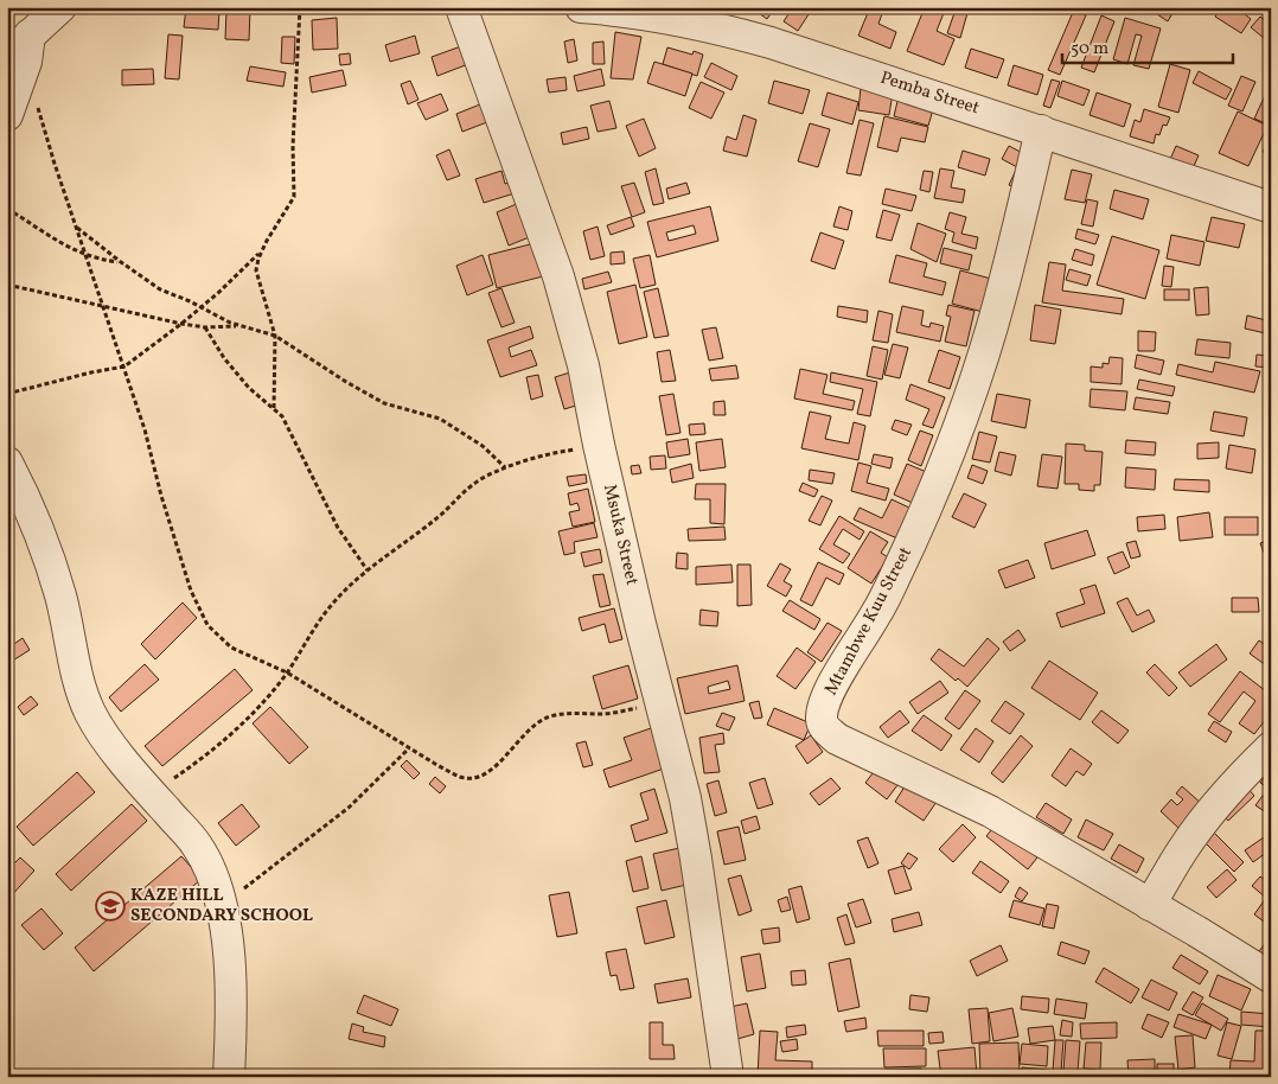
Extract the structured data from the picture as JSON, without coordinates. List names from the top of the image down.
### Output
{
  "streets": {
    "street": ["Pemba Street", "Msuka Street", "Mtambwe Kuu Street"]
  },
  "crossings": [
    ["Pemba Street", "Mtambwe Kuu Street"]
  ],
  "places": {
    "school or university": ["KAZE HILL SECONDARY SCHOOL"]
  },
  "scale_bar": "50 m"
}
